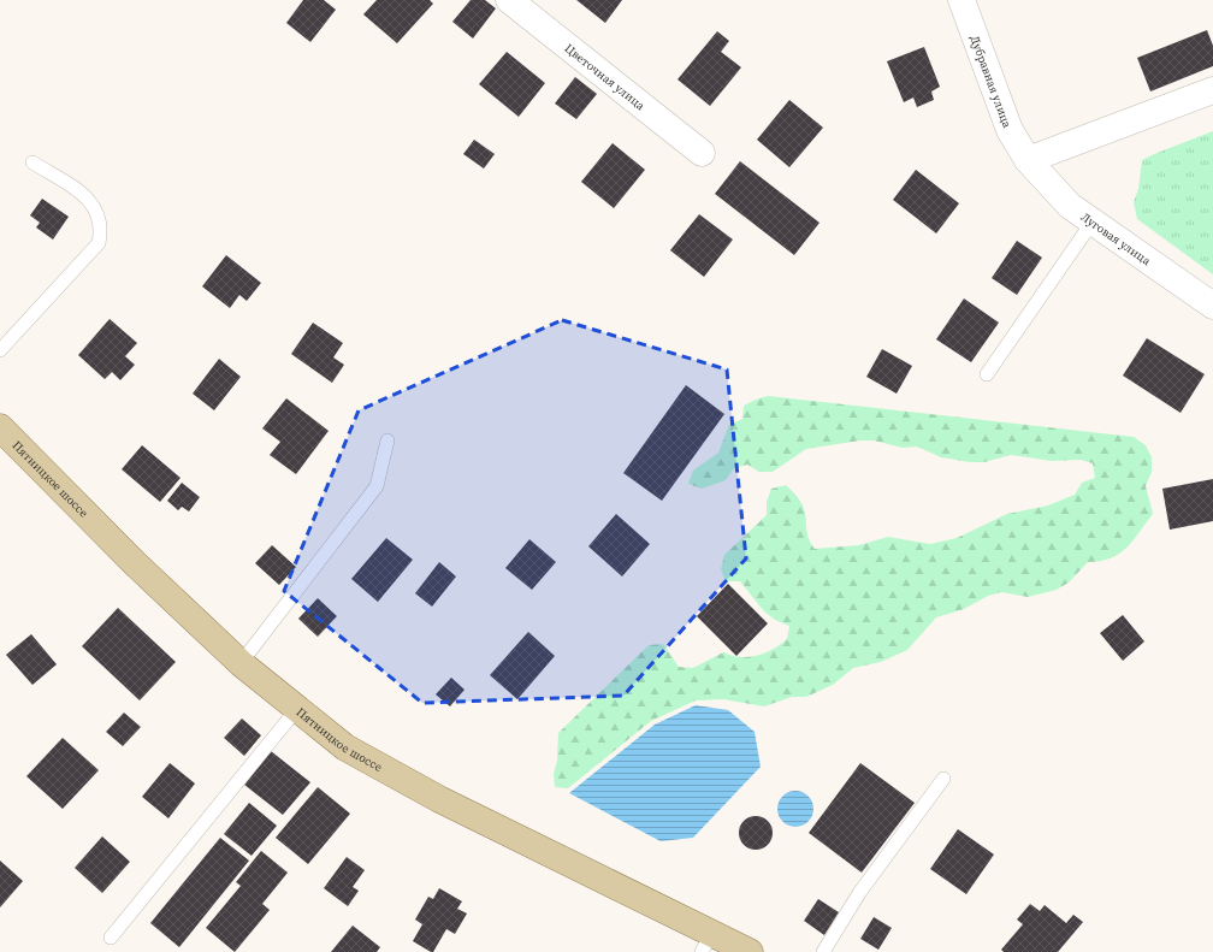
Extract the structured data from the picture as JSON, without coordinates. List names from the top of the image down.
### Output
{
  "streets": {
    "main road": ["Пятницкое шоссе"],
    "street": ["Цветочная улица", "Дубравная улица", "Луговая улица"]
  },
  "crossings": [
    ["Дубравная улица", "Луговая улица"]
  ]
}
